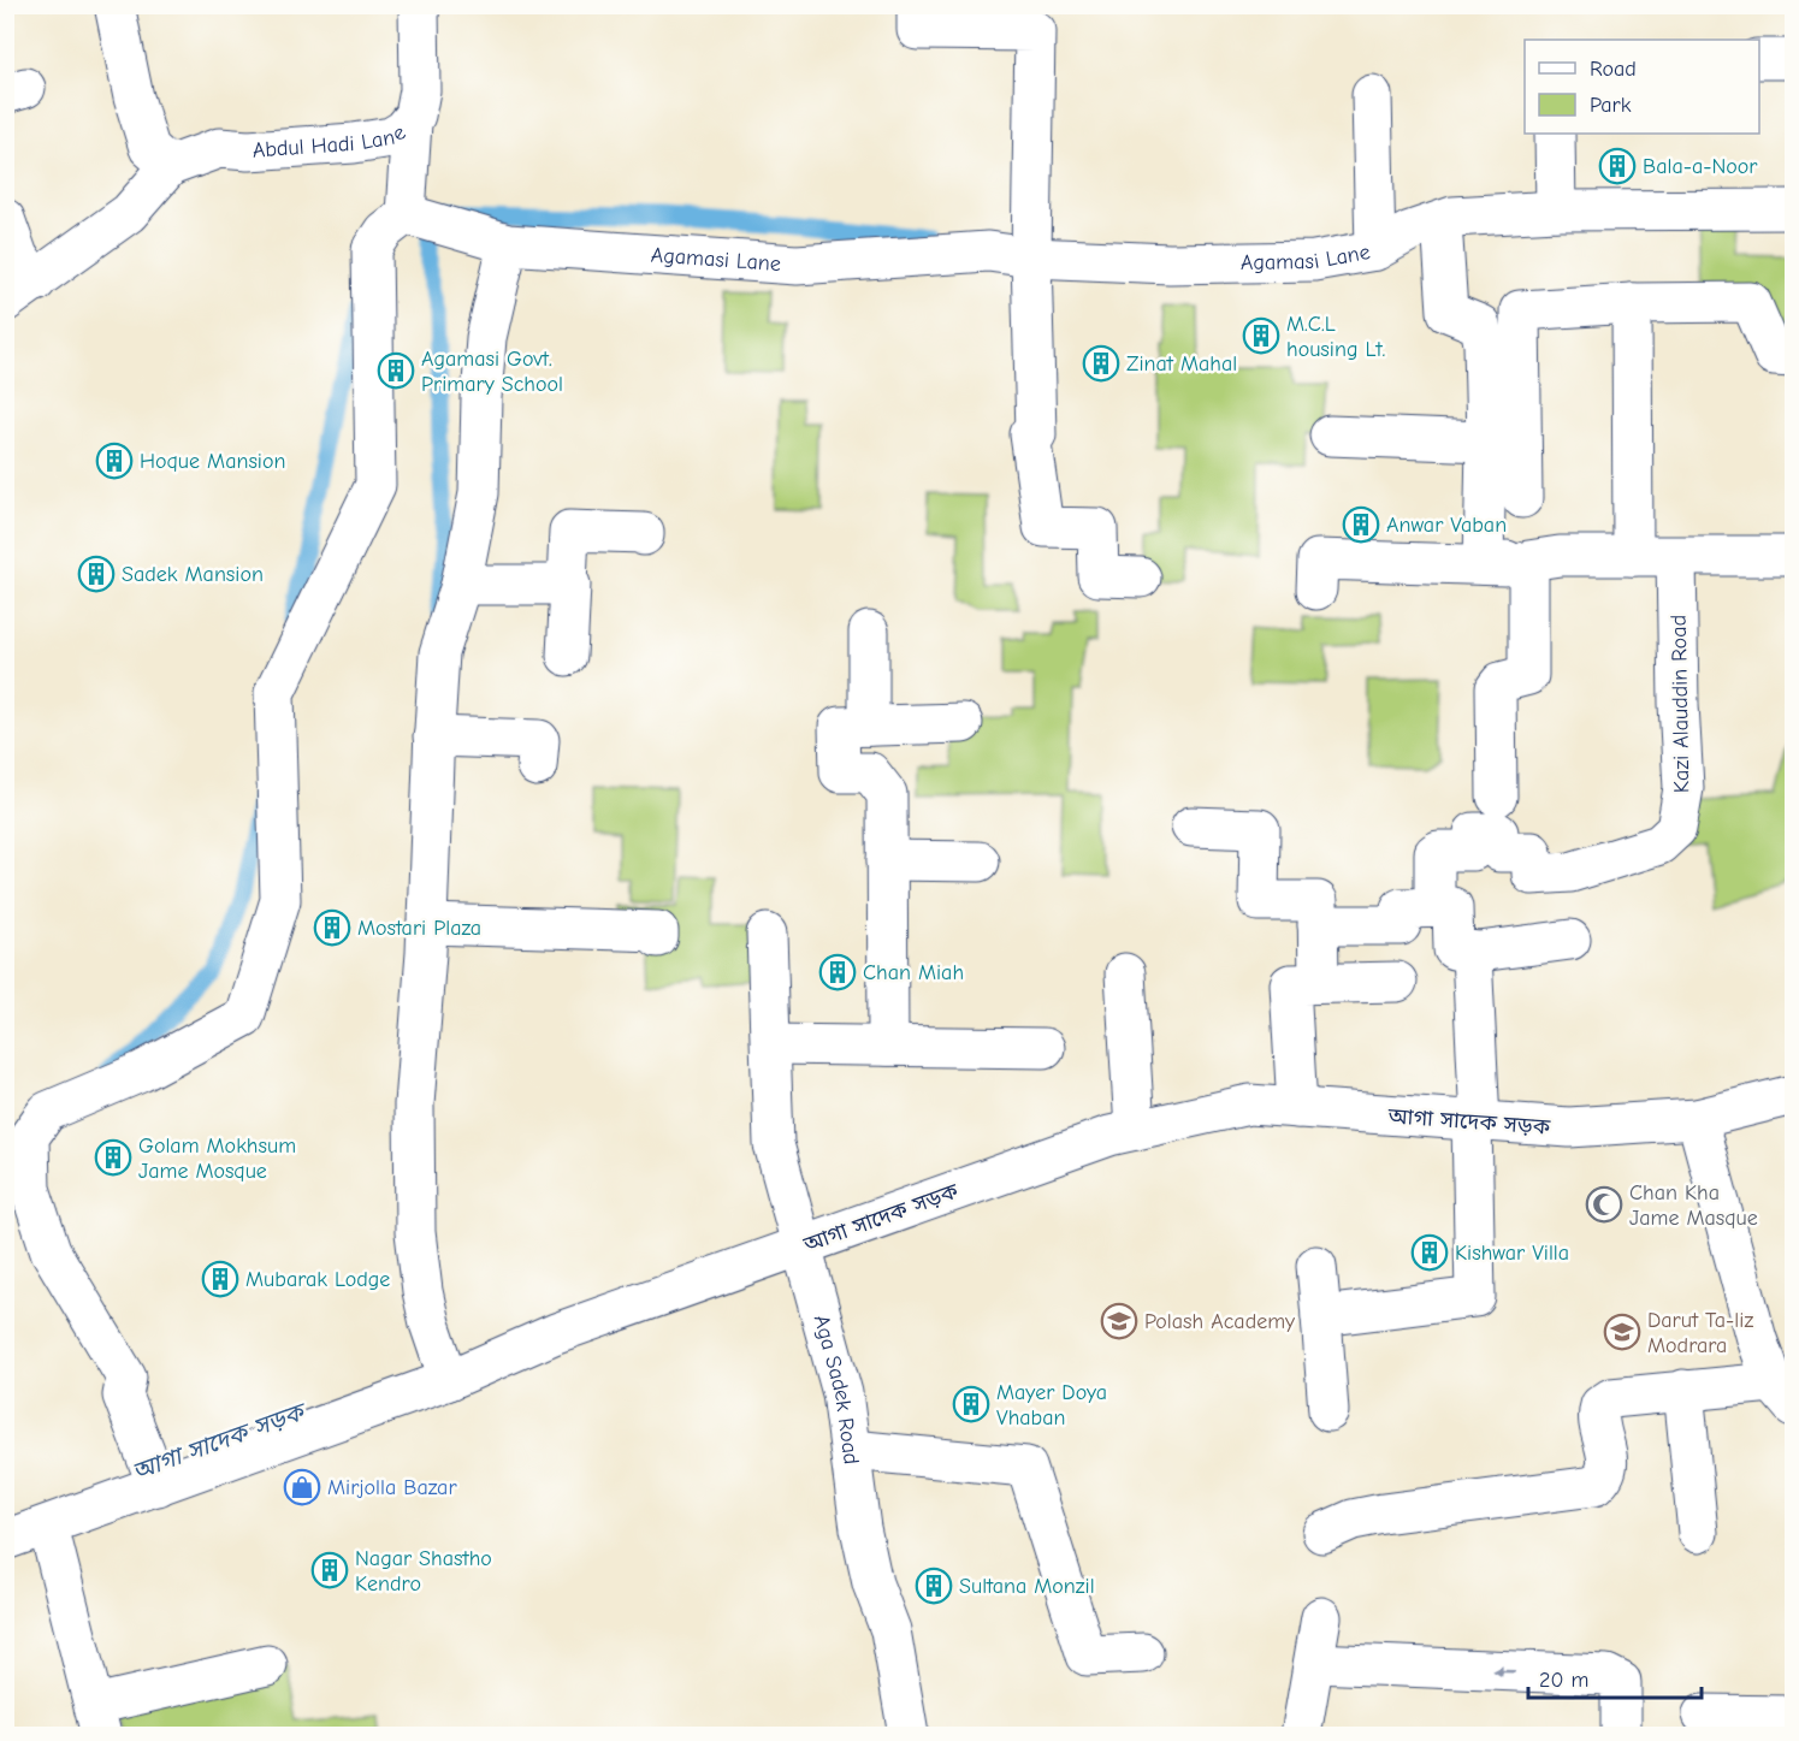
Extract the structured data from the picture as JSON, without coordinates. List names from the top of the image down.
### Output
{
  "streets": {
    "street": [
      "Abdul Hadi Lane",
      "Agamasi Lane",
      "Kazi Alauddin Road",
      "আগা সাদেক সড়ক",
      "Aga Sadek Road"
    ]
  },
  "crossings": [
    ["আগা সাদেক সড়ক", "Aga Sadek Road"]
  ],
  "water": ["আগা সাদেক সড়ক"],
  "places": {
    "building": [
      "Bala-a-Noor",
      "M.C.L housing Lt.",
      "Zinat Mahal",
      "Agamasi Govt. Primary School",
      "Hoque Mansion",
      "Anwar Vaban",
      "Sadek Mansion",
      "Mostari Plaza",
      "Chan Miah",
      "Golam Mokhsum Jame Mosque",
      "Kishwar Villa",
      "Mubarak Lodge",
      "Mayer Doya Vhaban",
      "Nagar Shastho Kendro",
      "Sultana Monzil"
    ],
    "mosque": ["Chan Kha Jame Masque"],
    "school or university": ["Polash Academy", "Darut Ta-liz Modrara"],
    "shop": ["Mirjolla Bazar"]
  },
  "legend": ["Road", "Park"],
  "scale_bar": "20 m"
}
